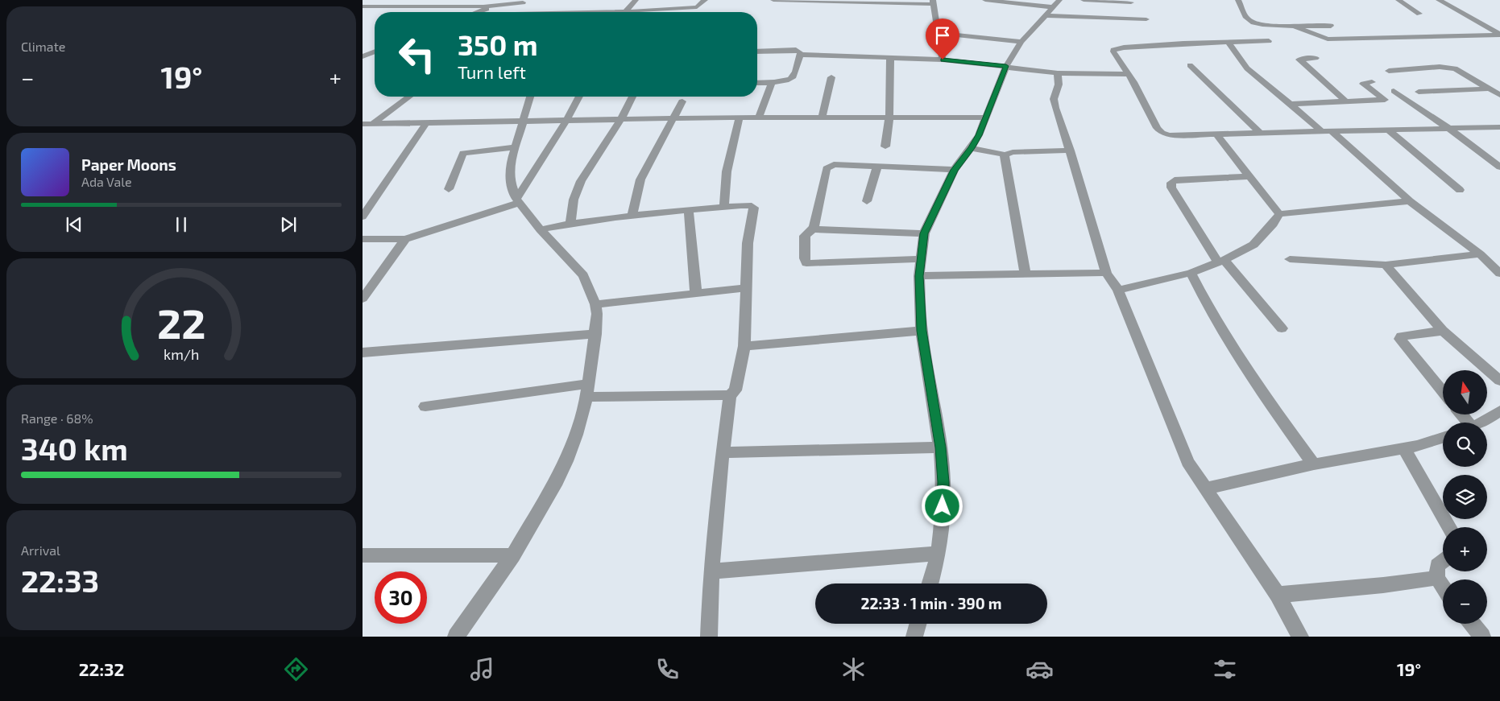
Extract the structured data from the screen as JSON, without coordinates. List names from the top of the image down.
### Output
{
  "north": "top",
  "page": {
    "tile": [
      "Climate",
      ["Range · 68%", "340 km"],
      ["Arrival", "22:33"]
    ],
    "turn": ["350 m", "Turn left"],
    "heat": ["−", "19°", "+"],
    "song": ["Paper Moons", "Ada Vale"],
    "map_buttons": ["+", "−"],
    "limit": "30",
    "trip": "22:33 · 1 min · 390 m",
    "tabs": ["22:32", "19°"],
    "gauge": ["22", "km/h"]
  }
}
